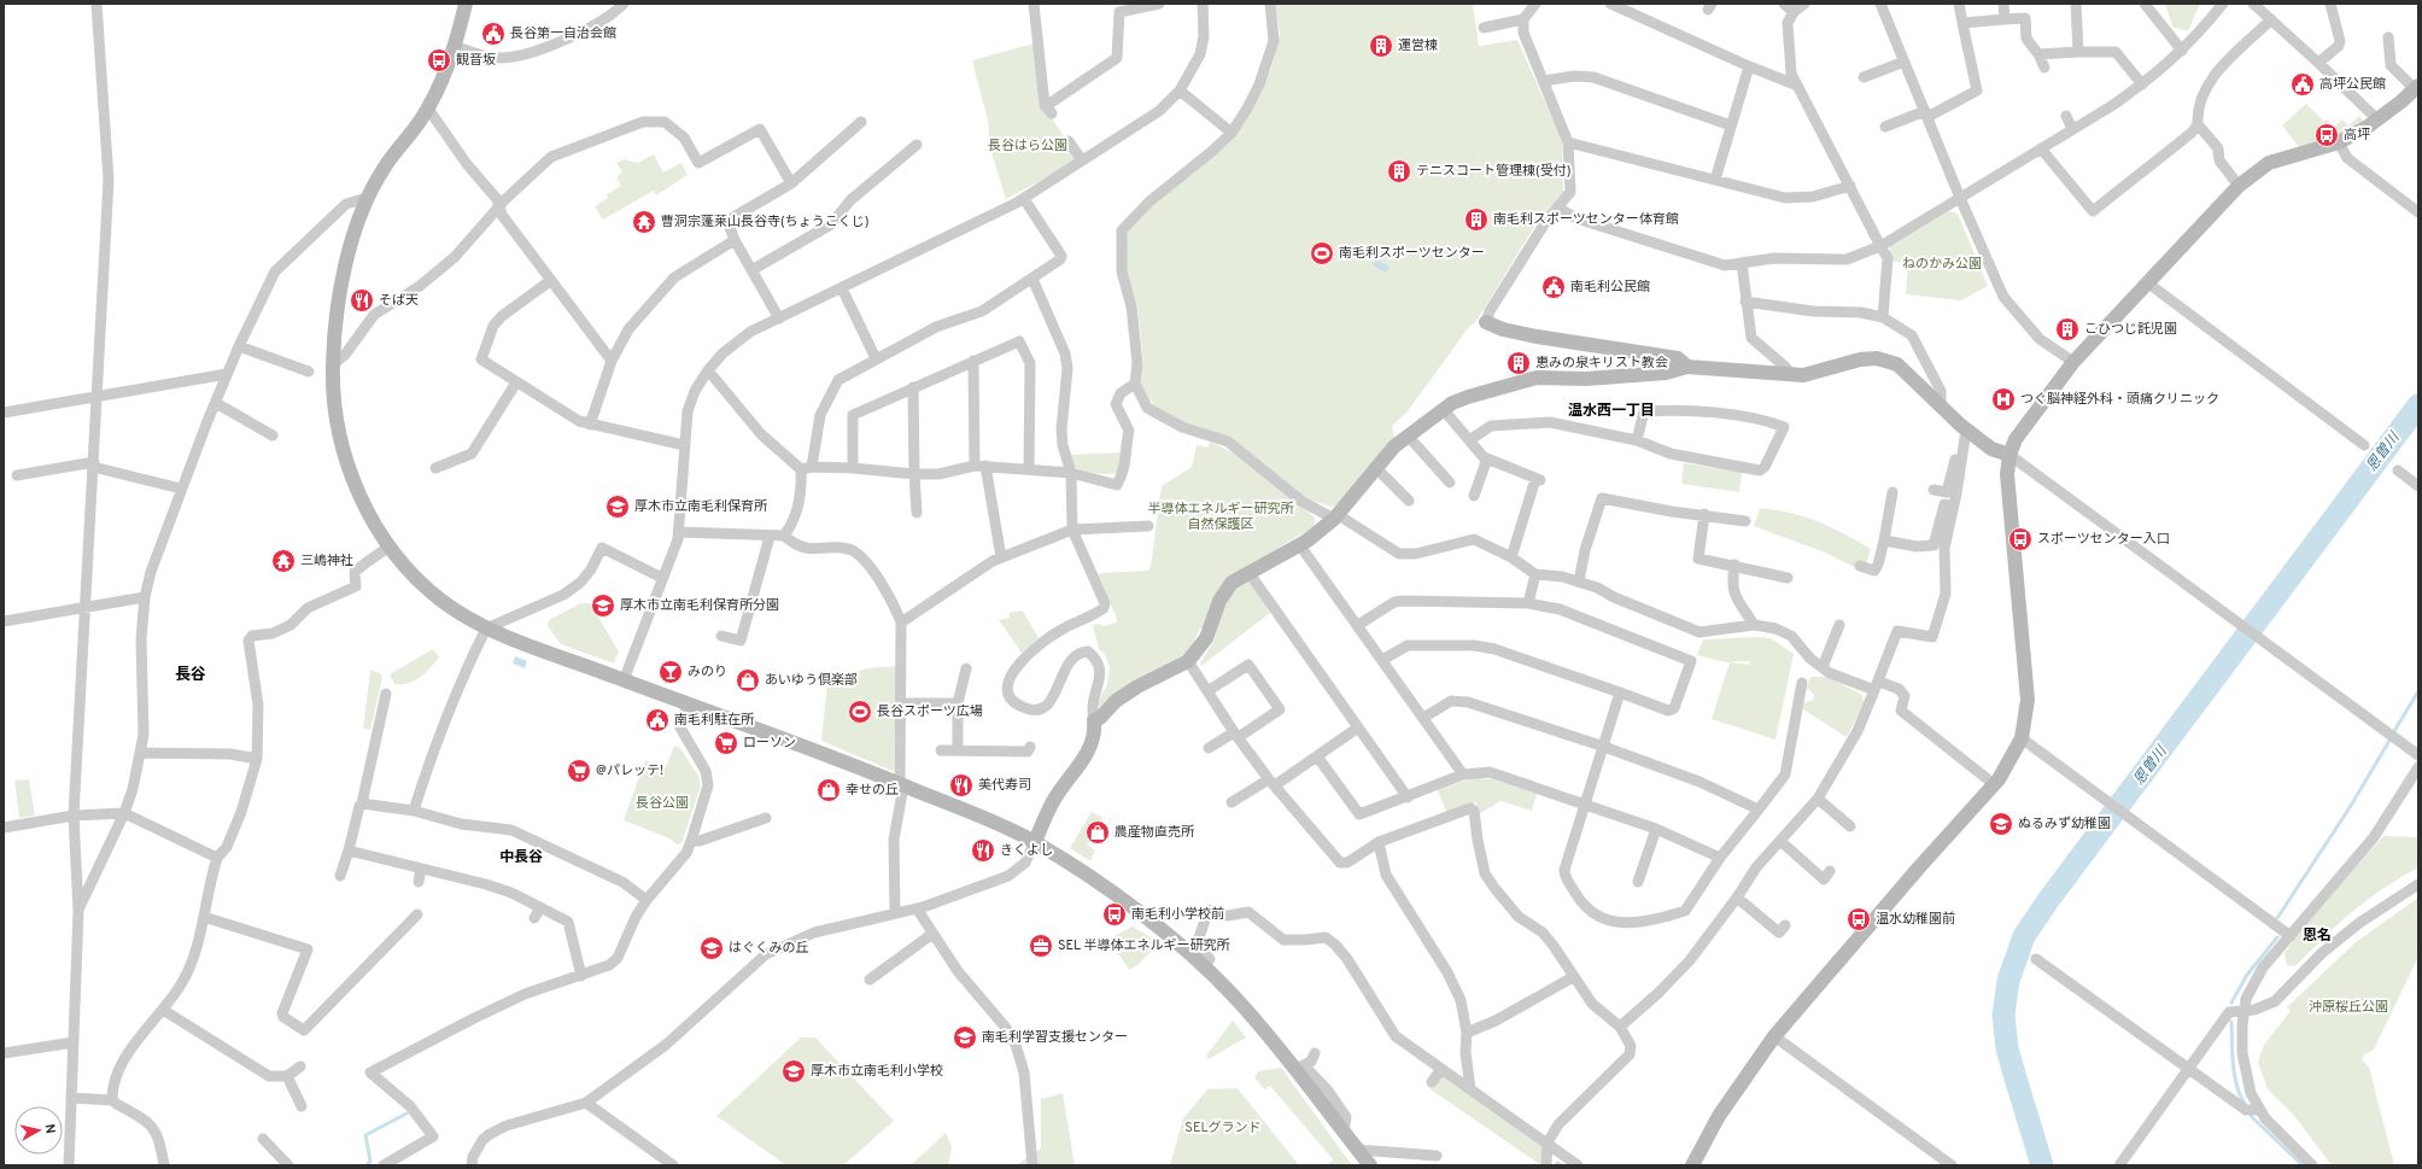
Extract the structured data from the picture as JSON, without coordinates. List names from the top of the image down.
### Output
{
  "districts": [
    "温水西一丁目",
    "長谷",
    "中長谷",
    "恩名"
  ],
  "water": ["恩曽川"],
  "parks": [
    "長谷はら公園",
    "ねのかみ公園",
    "半導体エネルギー研究所 自然保護区",
    "長谷公園",
    "沖原桜丘公園",
    "SELグランド"
  ],
  "places": {
    "public building": [
      "長谷第一自治会館",
      "高坪公民館",
      "南毛利公民館",
      "南毛利駐在所"
    ],
    "building": [
      "運営棟",
      "テニスコート管理棟(受付)",
      "南毛利スポーツセンター体育館",
      "こひつじ託児園",
      "恵みの泉キリスト教会"
    ],
    "bus stop": [
      "観音坂",
      "高坪",
      "スポーツセンター入口",
      "南毛利小学校前",
      "温水幼稚園前"
    ],
    "temple": ["曹洞宗蓬莱山長谷寺(ちょうこくじ)", "三嶋神社"],
    "sports": ["南毛利スポーツセンター", "長谷スポーツ広場"],
    "restaurant": ["そば天", "美代寿司", "きくよし"],
    "hospital": ["つぐ脳神経外科・頭痛クリニック"],
    "school or university": [
      "厚木市立南毛利保育所",
      "厚木市立南毛利保育所分園",
      "ぬるみず幼稚園",
      "はぐくみの丘",
      "南毛利学習支援センター",
      "厚木市立南毛利小学校"
    ],
    "bar": ["みのり"],
    "shop": ["あいゆう倶楽部", "幸せの丘", "農産物直売所"],
    "supermarket": ["ローソン", "@パレッテ!"],
    "office": ["SEL 半導体エネルギー研究所"]
  },
  "north": "right"
}
